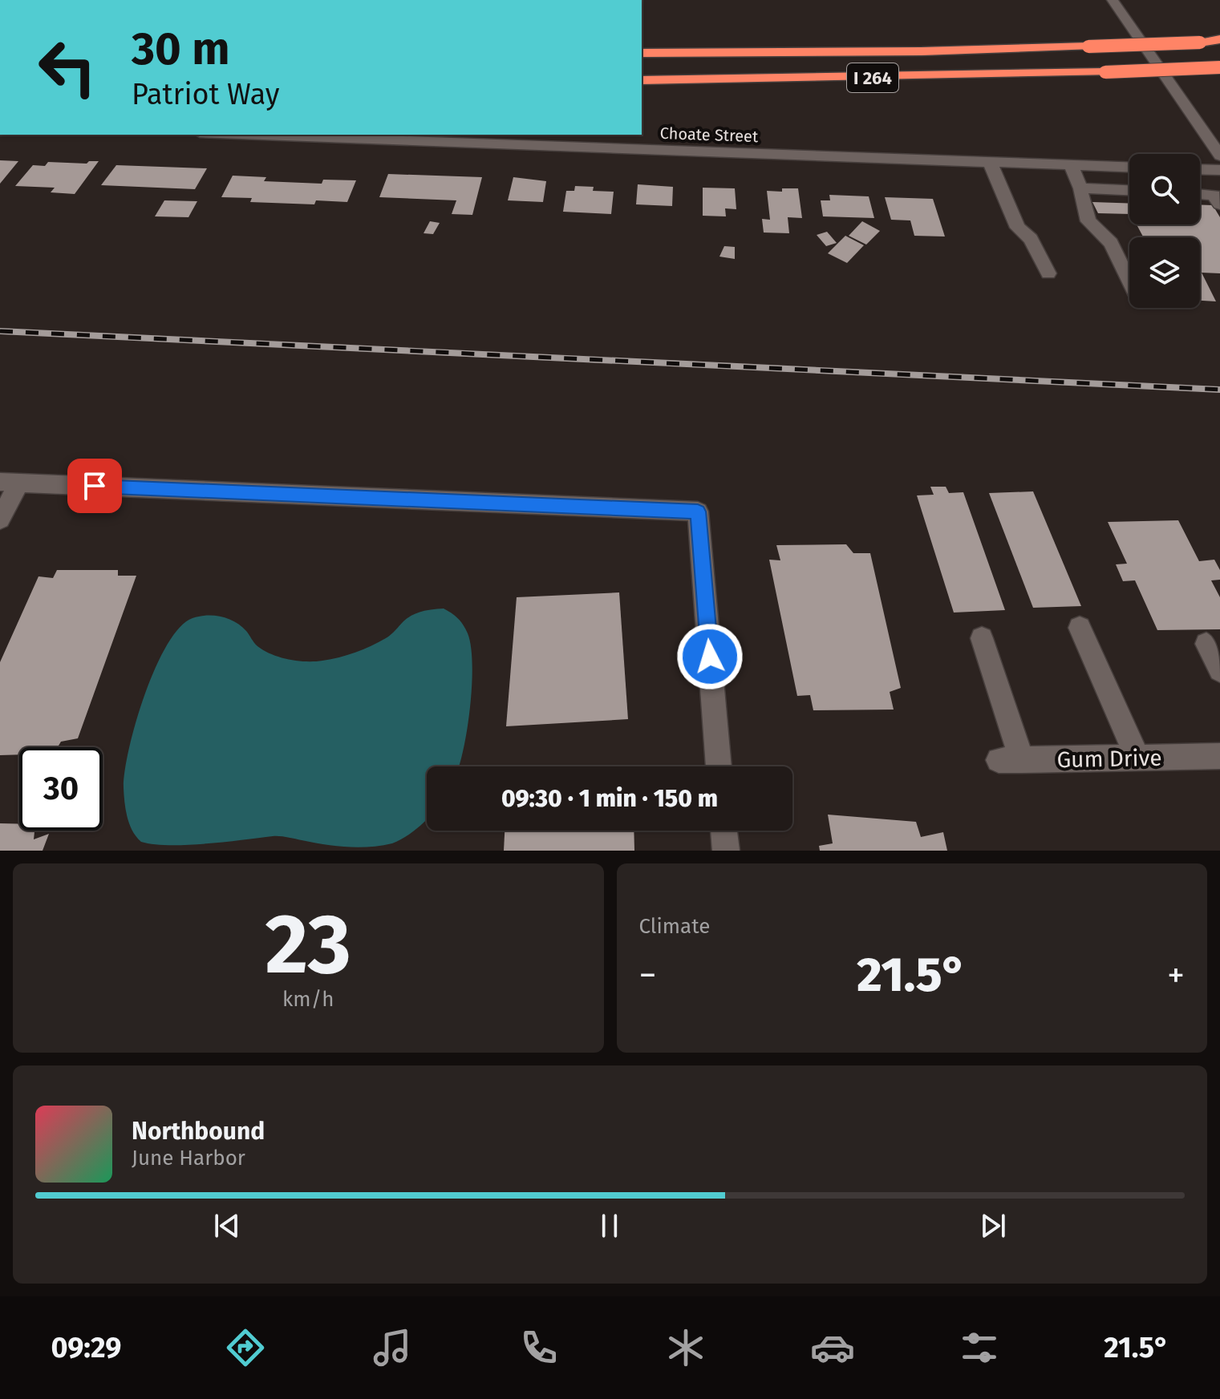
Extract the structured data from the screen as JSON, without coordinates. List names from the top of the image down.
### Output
{
  "streets": {
    "highway": ["I 264"],
    "street": ["Choate Street", "Gum Drive"]
  },
  "page": {
    "turn": ["30 m", "Patriot Way"],
    "limit": "30",
    "trip": "09:30 · 1 min · 150 m",
    "tile": [
      ["23", "km/h"],
      "Climate"
    ],
    "heat": ["−", "21.5°", "+"],
    "song": ["Northbound", "June Harbor"],
    "tabs": ["09:29", "21.5°"]
  }
}
